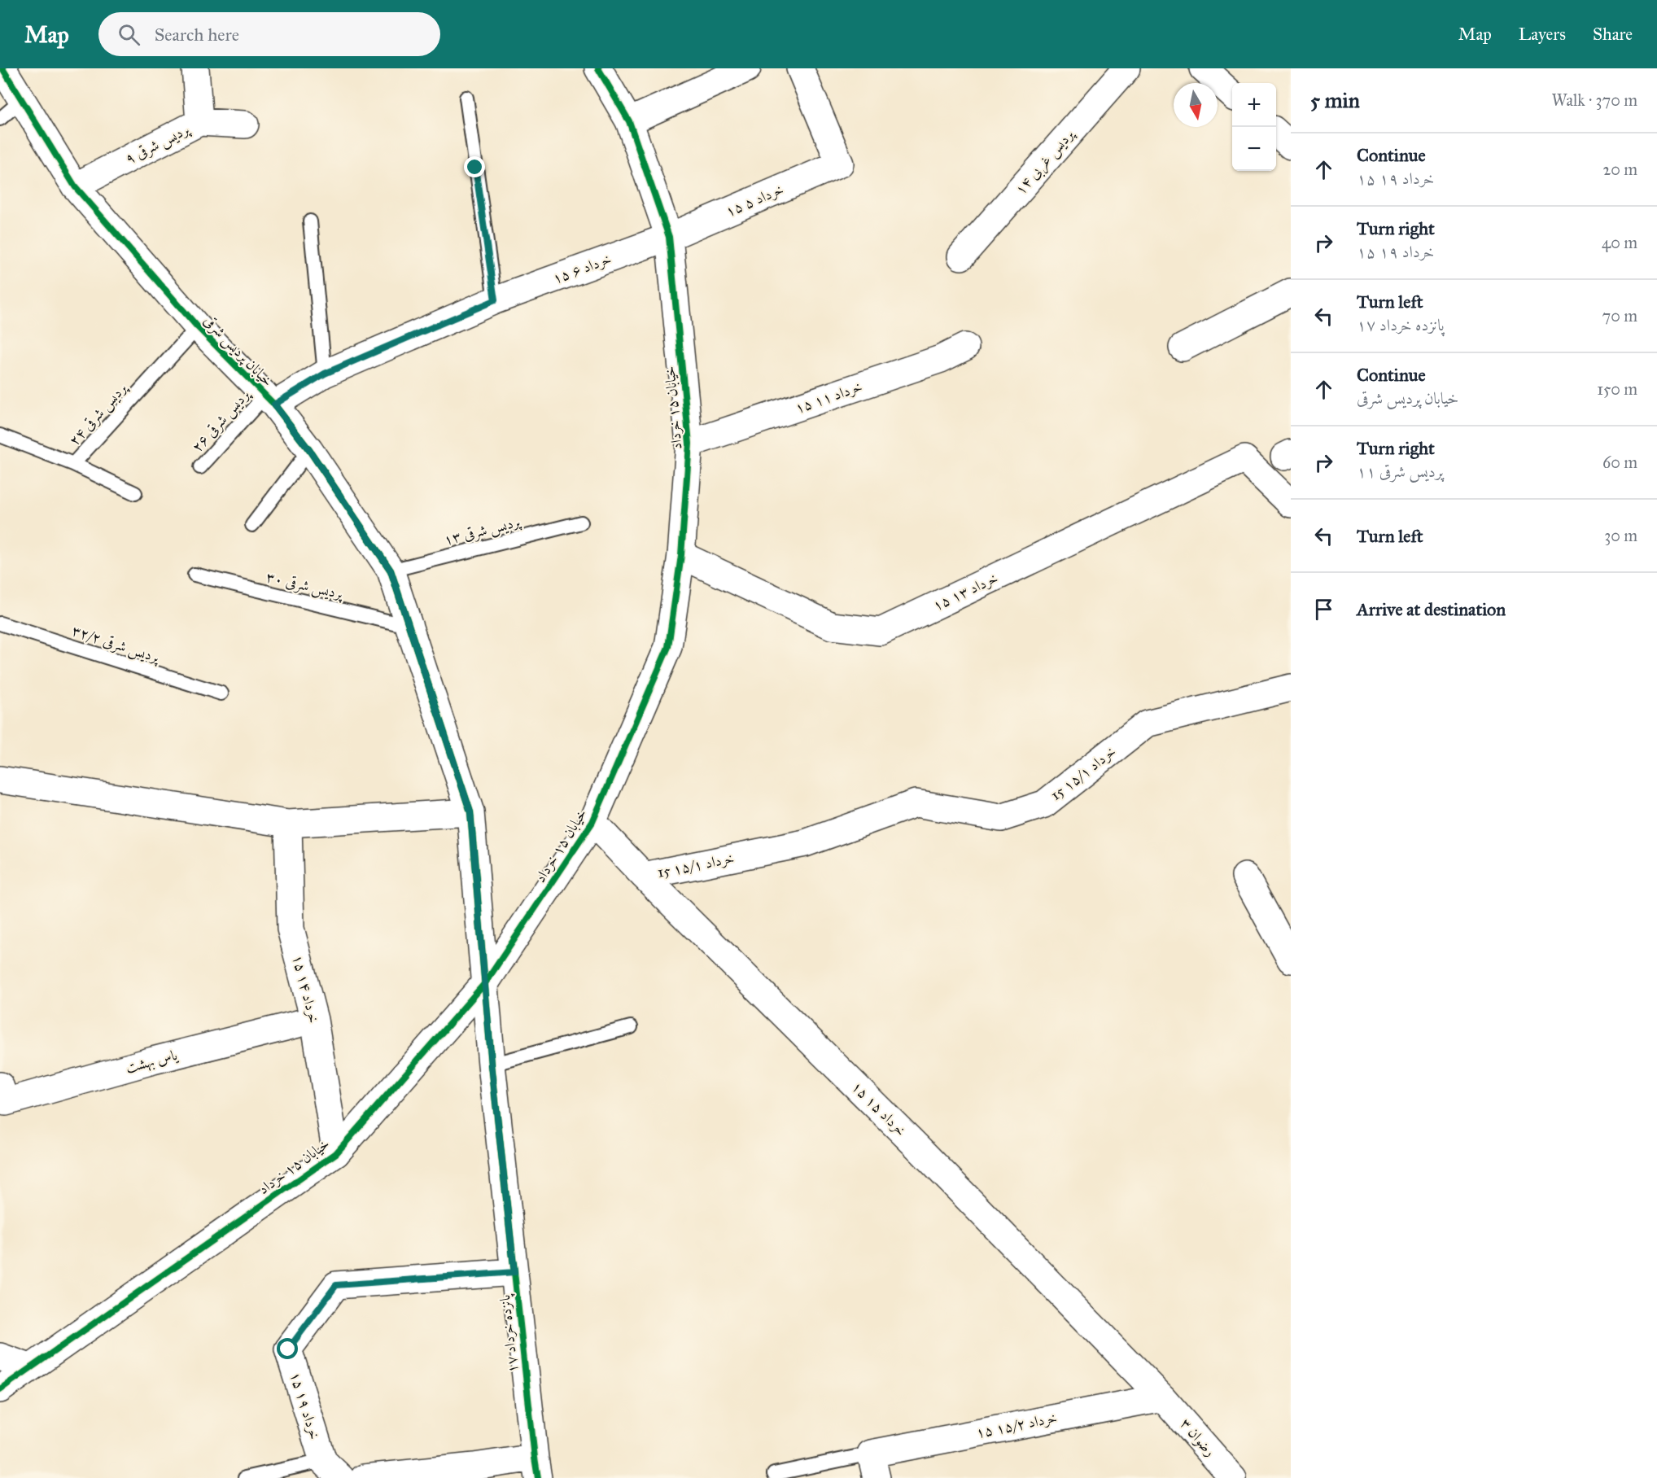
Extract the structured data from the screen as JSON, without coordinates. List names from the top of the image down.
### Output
{
  "streets": {
    "street": [
      "پردیس شرقی ۹",
      "پردیس غربی ۱۴",
      "۱۵ خرداد ۵",
      "۱۵ خرداد ۶",
      "خیابان پردیس شرقی",
      "۱۵ خرداد ۱۱",
      "خیابان ۱۵ خرداد",
      "۱۵ خرداد ۱۳",
      "15 خرداد ۱۵/۱",
      "۱۵ خرداد ۱۴",
      "یاس بهشت",
      "۱۵ خرداد ۱۵",
      "پانزده خرداد ۱۷",
      "۱۵ خرداد ۱۹",
      "۱۵ خرداد ۱۵/۲",
      "رضوان ۳"
    ],
    "lane": [
      "پردیس شرقی ۲۴",
      "پردیس شرقی ۲۶",
      "پردیس شرقی ۱۳",
      "پردیس شرقی ۳۰",
      "پردیس شرقی ۳۲/۲"
    ]
  },
  "crossings": [
    ["پردیس شرقی ۹", "خیابان پردیس شرقی"],
    ["۱۵ خرداد ۵", "۱۵ خرداد ۶"],
    ["۱۵ خرداد ۵", "خیابان ۱۵ خرداد"],
    ["۱۵ خرداد ۶", "خیابان پردیس شرقی"],
    ["۱۵ خرداد ۶", "خیابان ۱۵ خرداد"],
    ["۱۵ خرداد ۶", "پردیس شرقی ۲۶"],
    ["خیابان پردیس شرقی", "خیابان ۱۵ خرداد"],
    ["خیابان پردیس شرقی", "پردیس شرقی ۲۴"],
    ["خیابان پردیس شرقی", "پردیس شرقی ۲۶"],
    ["خیابان پردیس شرقی", "پردیس شرقی ۱۳"],
    ["خیابان پردیس شرقی", "پردیس شرقی ۳۰"],
    ["خیابان پردیس شرقی", "پانزده خرداد ۱۷"],
    ["۱۵ خرداد ۱۱", "خیابان ۱۵ خرداد"],
    ["خیابان ۱۵ خرداد", "۱۵ خرداد ۱۳"],
    ["خیابان ۱۵ خرداد", "۱۵ خرداد ۱۴"],
    ["خیابان ۱۵ خرداد", "۱۵ خرداد ۱۵"],
    ["خیابان ۱۵ خرداد", "پانزده خرداد ۱۷"],
    ["15 خرداد ۱۵/۱", "۱۵ خرداد ۱۵"],
    ["۱۵ خرداد ۱۴", "یاس بهشت"],
    ["۱۵ خرداد ۱۵", "۱۵ خرداد ۱۵/۲"],
    ["۱۵ خرداد ۱۵", "رضوان ۳"],
    ["پانزده خرداد ۱۷", "۱۵ خرداد ۱۹"],
    ["۱۵ خرداد ۱۵/۲", "رضوان ۳"]
  ],
  "north": "bottom",
  "page": {
    "header": "Map",
    "search": "Search here",
    "nav": ["Map", "Layers", "Share"],
    "heading": ["5 min", "Walk · 370 m"],
    "map_buttons": ["+", "−"],
    "list": [
      ["Continue", "۱۵ خرداد ۱۹", "20 m"],
      ["Turn right", "۱۵ خرداد ۱۹", "40 m"],
      ["Turn left", "پانزده خرداد ۱۷", "70 m"],
      ["Continue", "خیابان پردیس شرقی", "150 m"],
      ["Turn right", "پردیس شرقی ۱۱", "60 m"],
      ["Turn left", "30 m"],
      "Arrive at destination"
    ]
  }
}
